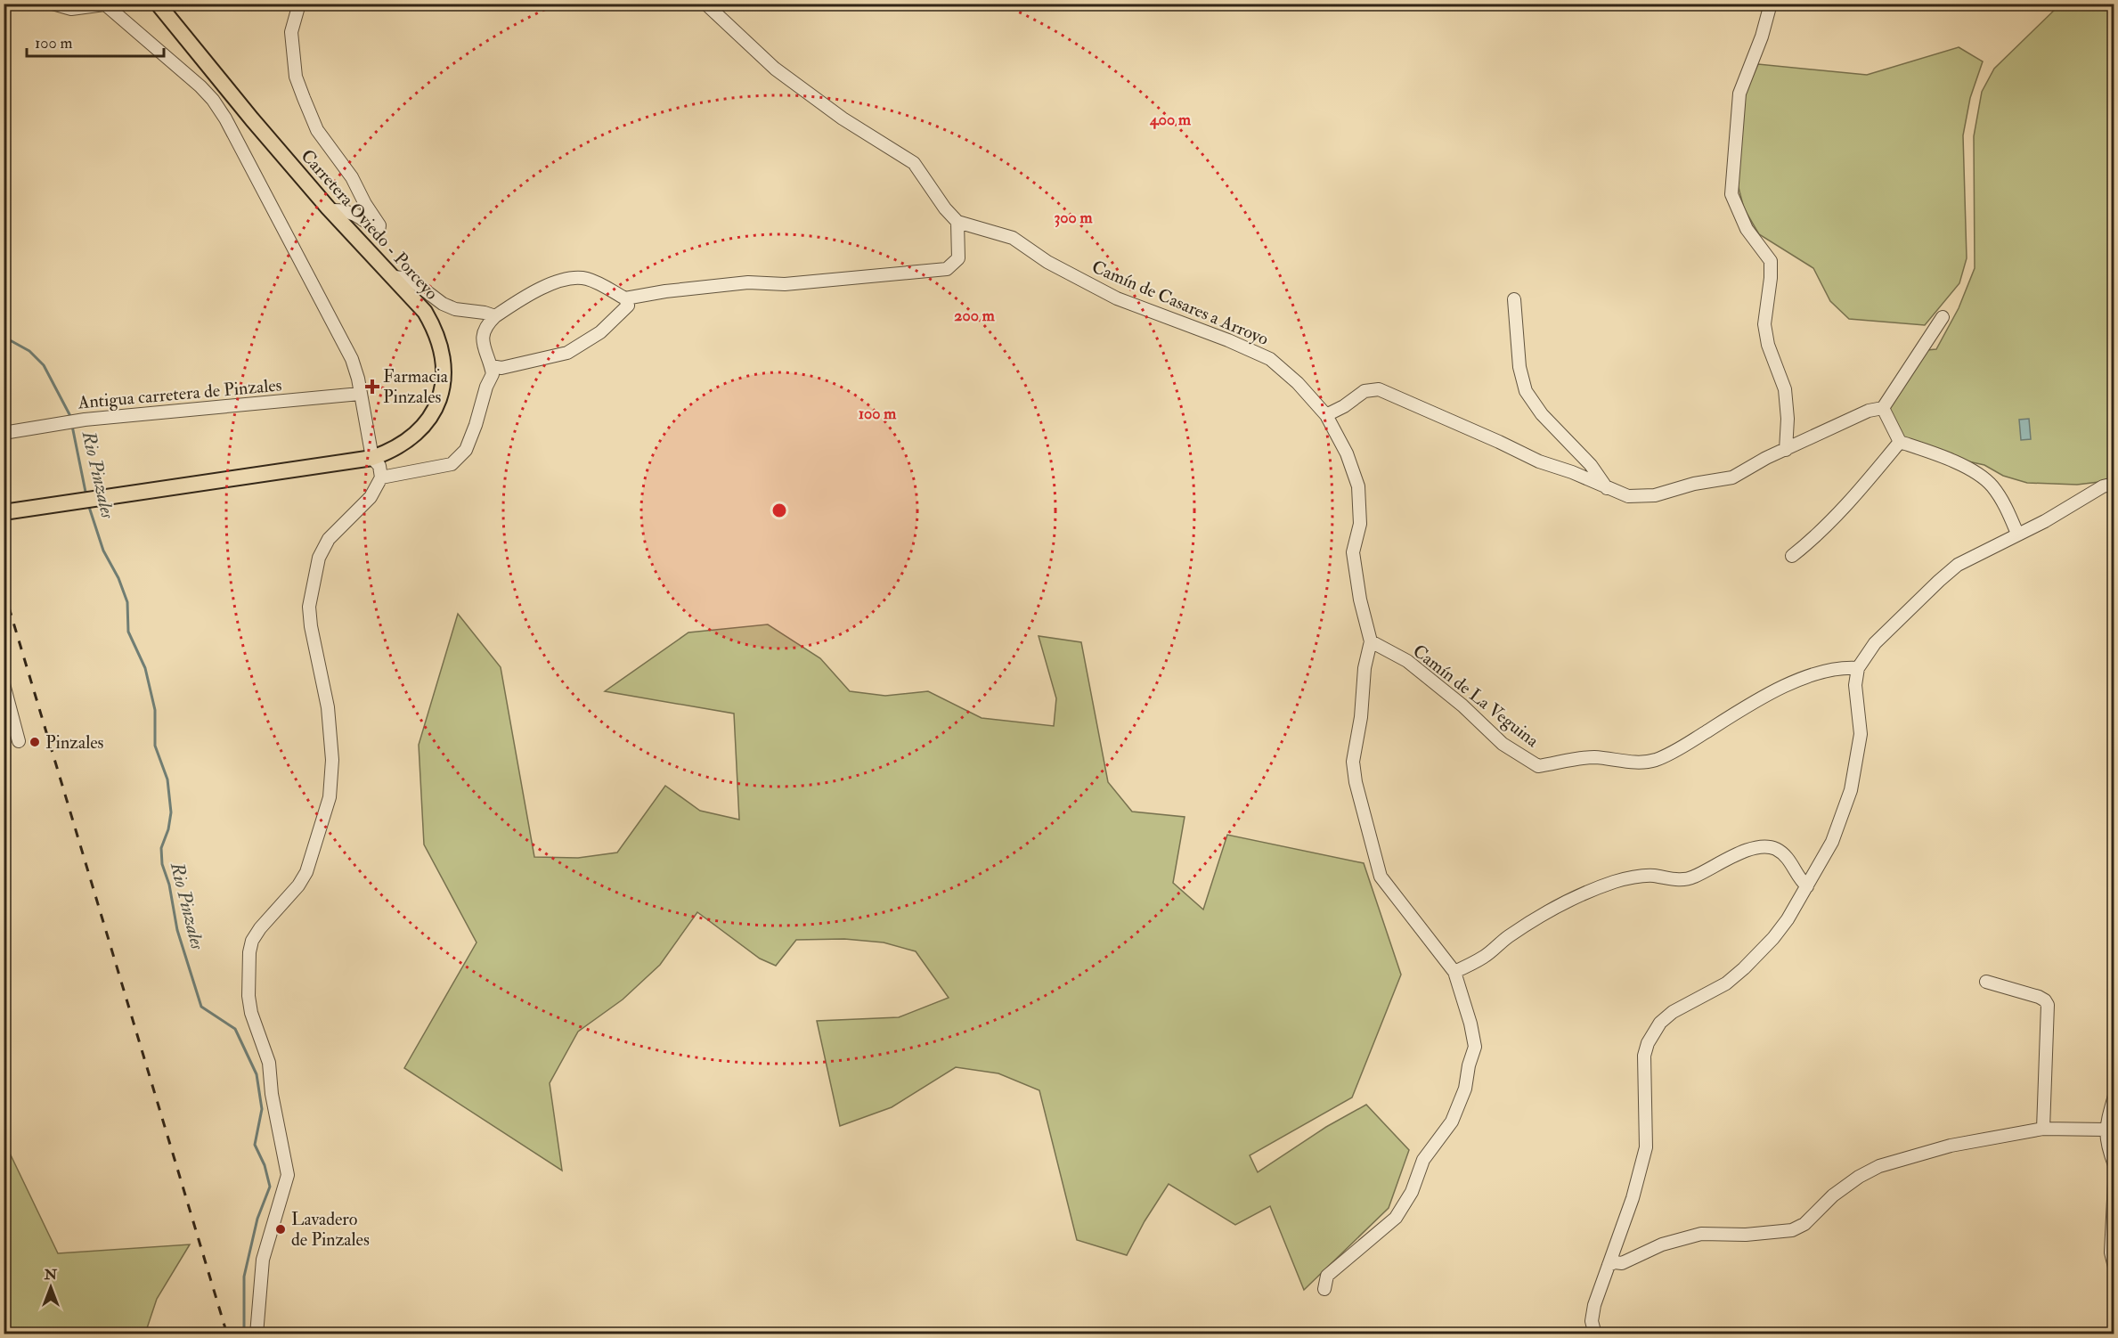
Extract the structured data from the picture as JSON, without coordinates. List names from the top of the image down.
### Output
{
  "streets": {
    "main road": ["Carretera Oviedo - Porceyo"],
    "street": ["Camín de Casares a Arroyo", "Antigua carretera de Pinzales", "Camín de La Veguina"]
  },
  "crossings": [
    ["Camín de Casares a Arroyo", "Camín de La Veguina"]
  ],
  "water": ["Rio Pinzales"],
  "places": {
    "health": ["Farmacia Pinzales"],
    "other": ["Pinzales", "Lavadero de Pinzales"]
  },
  "scale_bar": "100 m",
  "north": "top",
  "rings": [
    "400 m",
    "300 m",
    "200 m",
    "100 m"
  ]
}
